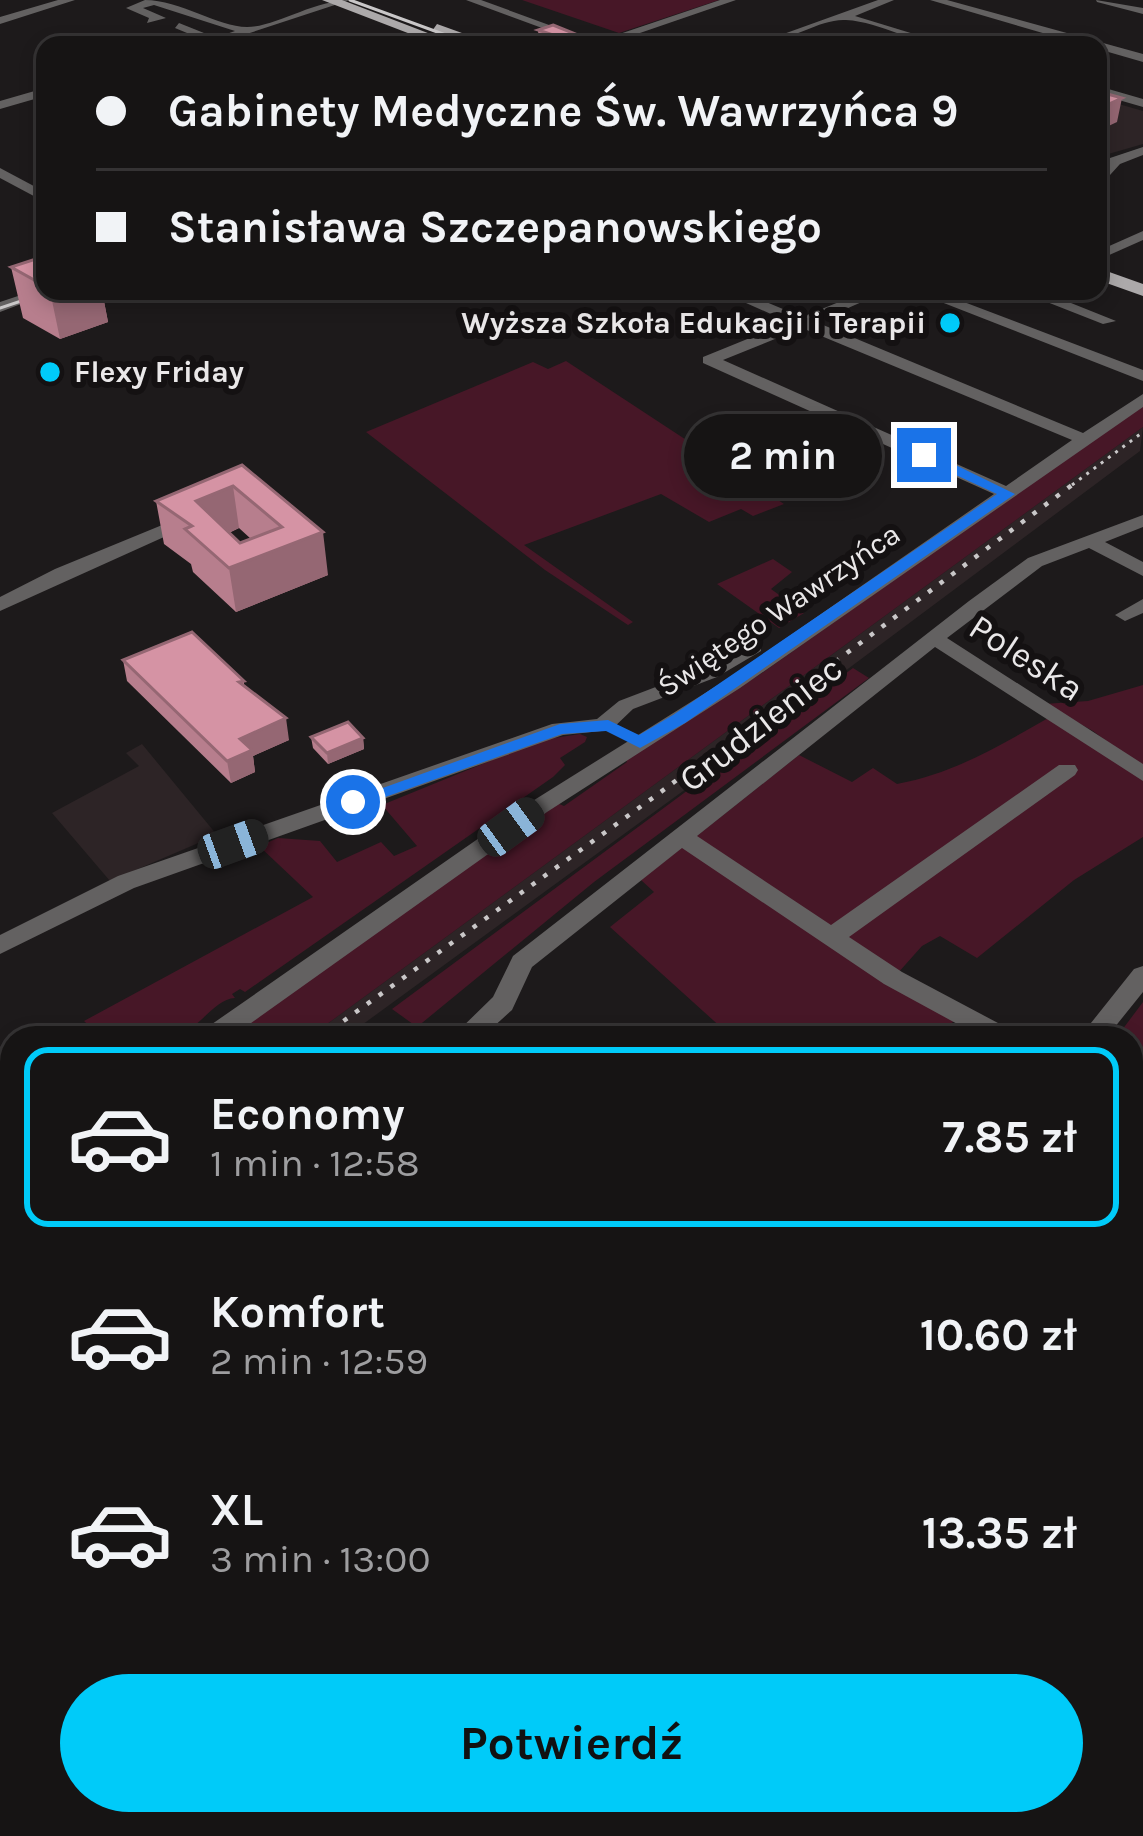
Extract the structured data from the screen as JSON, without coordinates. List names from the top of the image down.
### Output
{
  "streets": {
    "street": ["Świętego Wawrzyńca", "Poleska", "Grudzieniec"]
  },
  "crossings": [
    ["Poleska", "Grudzieniec"]
  ],
  "places": ["Wyższa Szkoła Edukacji i Terapii", "Flexy Friday"],
  "page": {
    "banner": ["Gabinety Medyczne Św. Wawrzyńca 9", "Stanisława Szczepanowskiego"],
    "bubble": "2 min",
    "list": [
      {
        "name": "Economy",
        "note": "1 min · 12:58",
        "value": "7.85 zł"
      },
      {
        "name": "Komfort",
        "note": "2 min · 12:59",
        "value": "10.60 zł"
      },
      {
        "name": "XL",
        "note": "3 min · 13:00",
        "value": "13.35 zł"
      }
    ],
    "buttons": "Potwierdź"
  }
}
